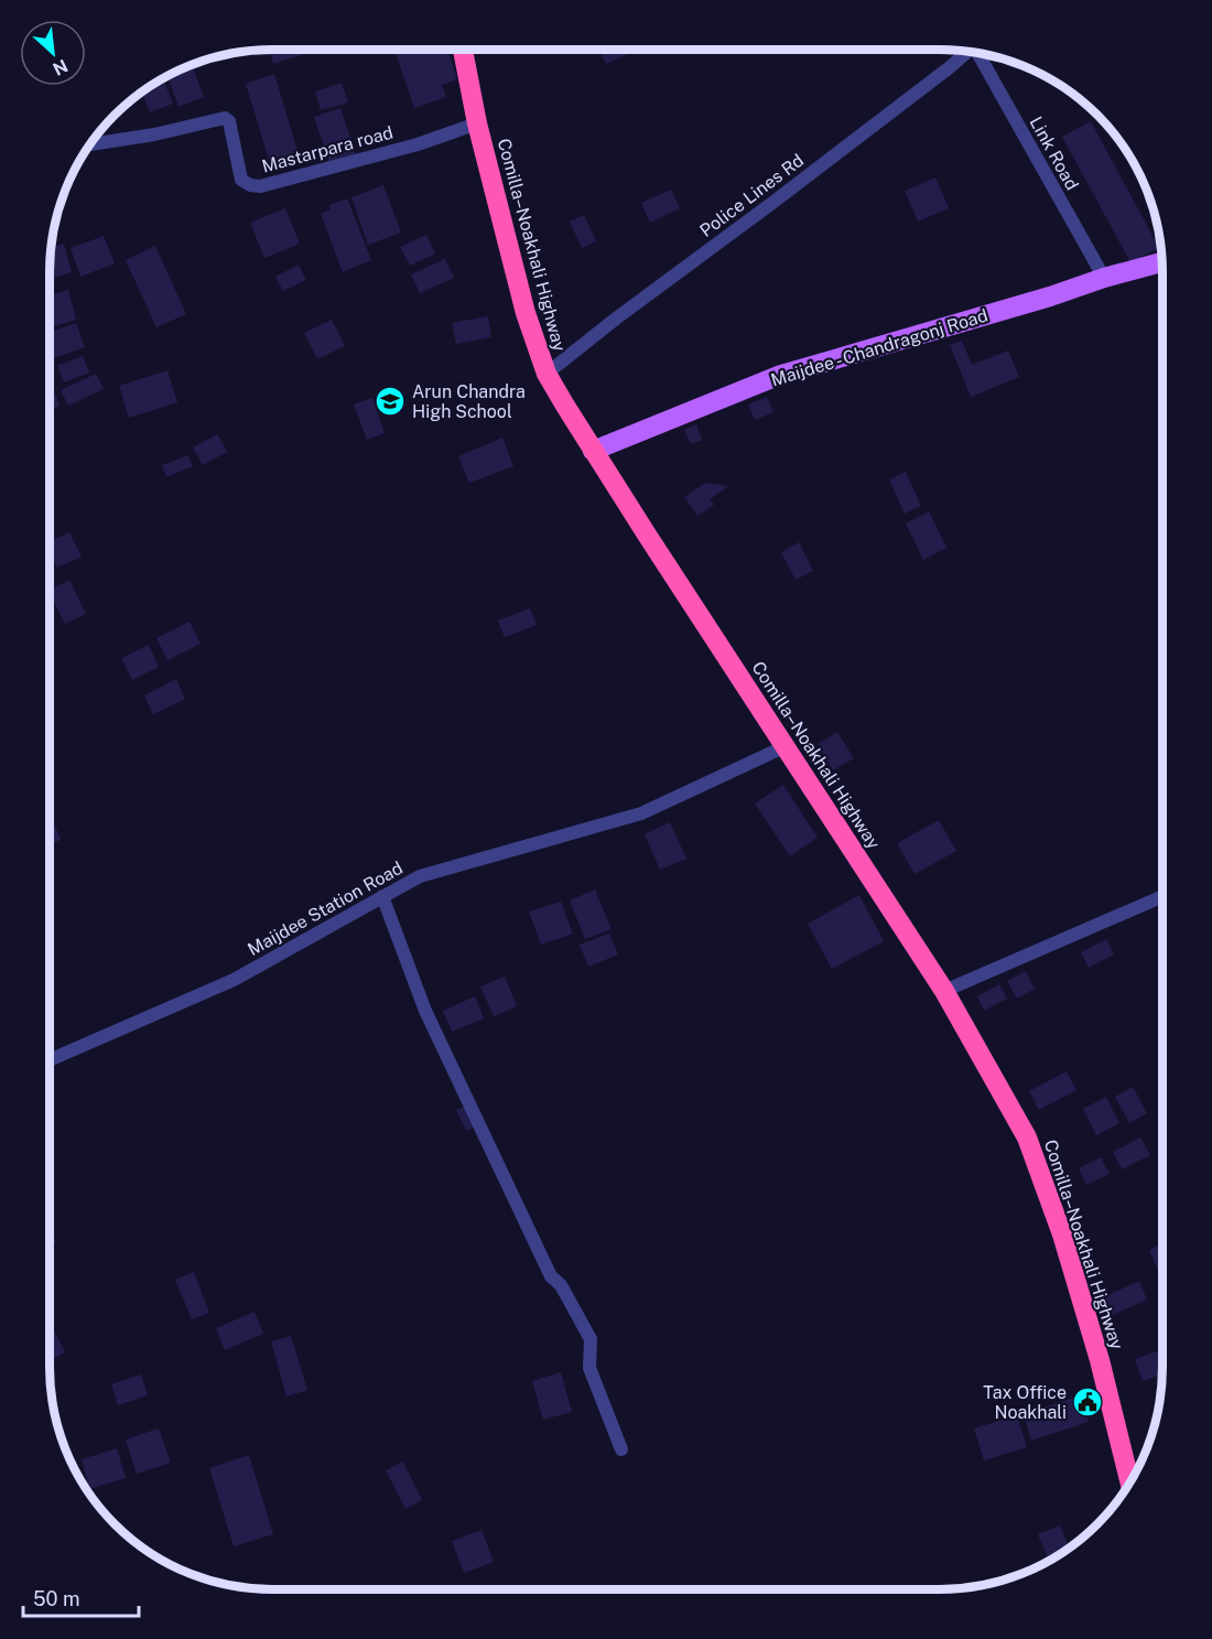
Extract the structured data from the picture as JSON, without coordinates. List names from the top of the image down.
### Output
{
  "streets": {
    "highway": ["Comilla–Noakhali Highway"],
    "main road": ["Maijdee - Chandragonj Road"],
    "street": [
      "Mastarpara road",
      "Link Road",
      "Police Lines Rd",
      "Maijdee Station Road"
    ]
  },
  "crossings": [
    ["Mastarpara road", "Comilla–Noakhali Highway"],
    ["Link Road", "Maijdee - Chandragonj Road"],
    ["Police Lines Rd", "Comilla–Noakhali Highway"],
    ["Comilla–Noakhali Highway", "Maijdee - Chandragonj Road"],
    ["Comilla–Noakhali Highway", "Maijdee Station Road"]
  ],
  "places": {
    "school or university": ["Arun Chandra High School"],
    "public building": ["Tax Office Noakhali"]
  },
  "scale_bar": "50 m",
  "north": "bottom right"
}
